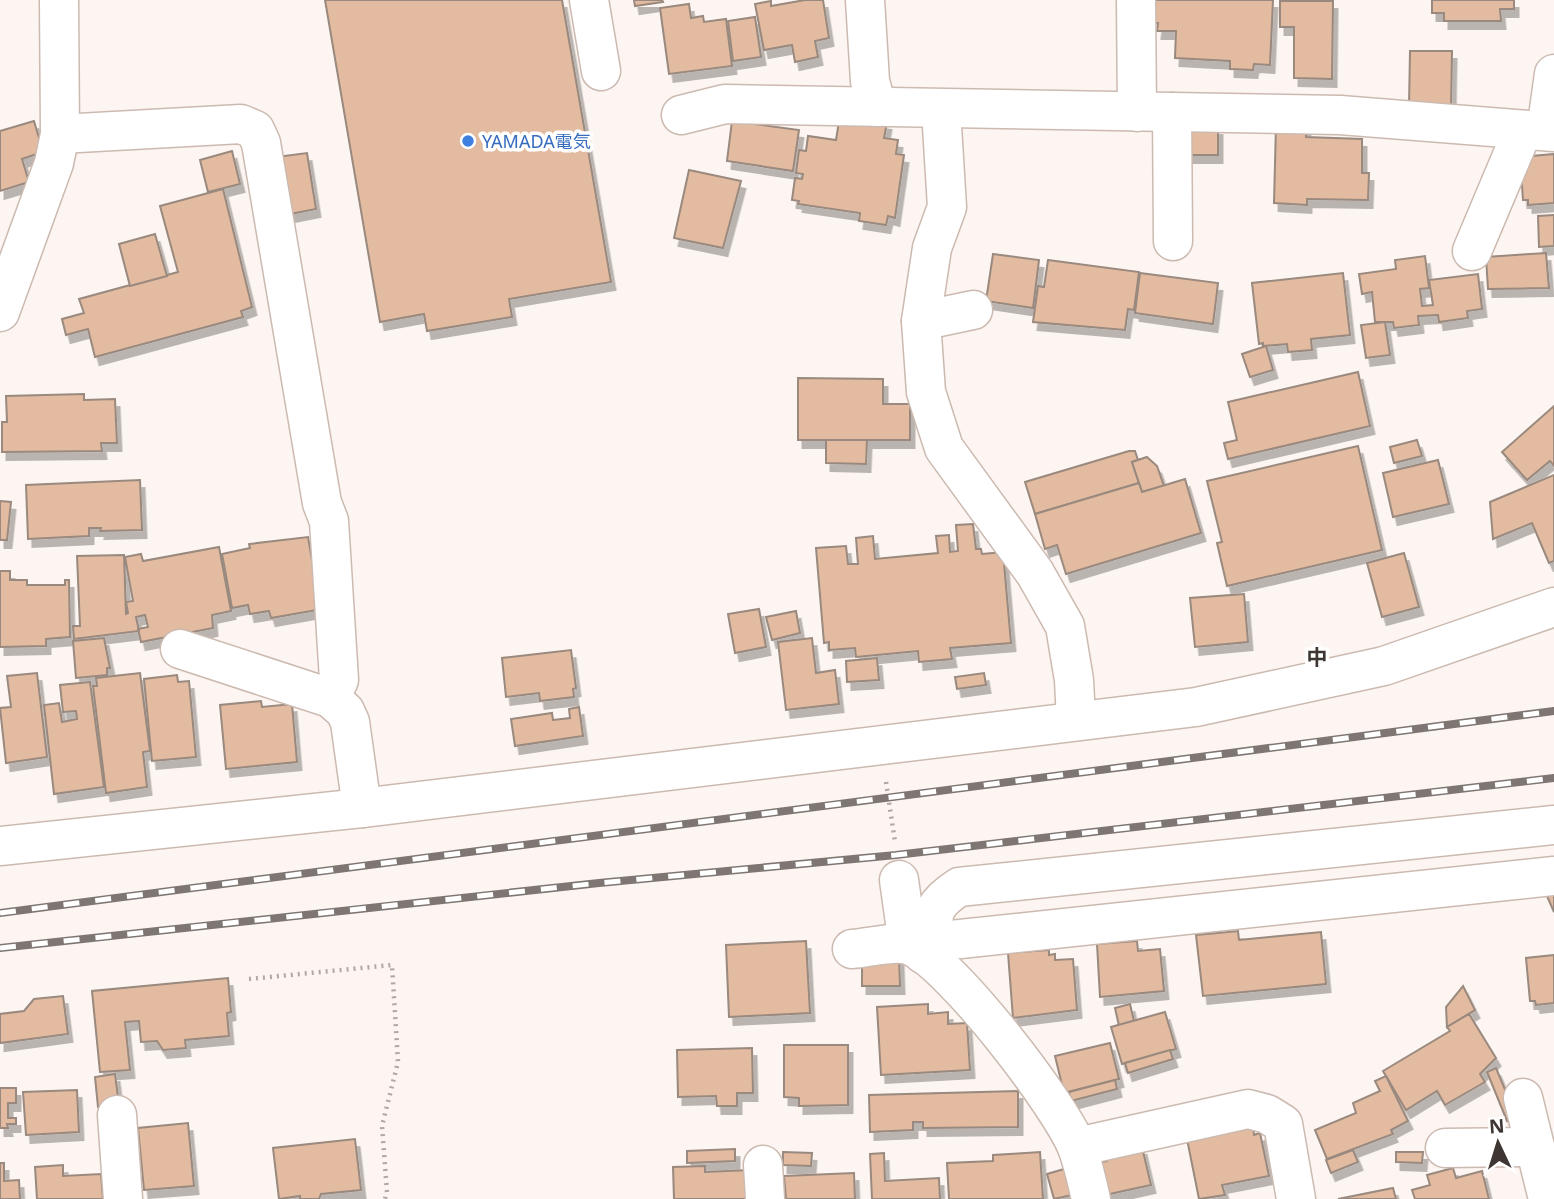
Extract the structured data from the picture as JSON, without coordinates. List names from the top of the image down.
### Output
{
  "districts": ["中"],
  "places": ["YAMADA電気"],
  "north": "top"
}
